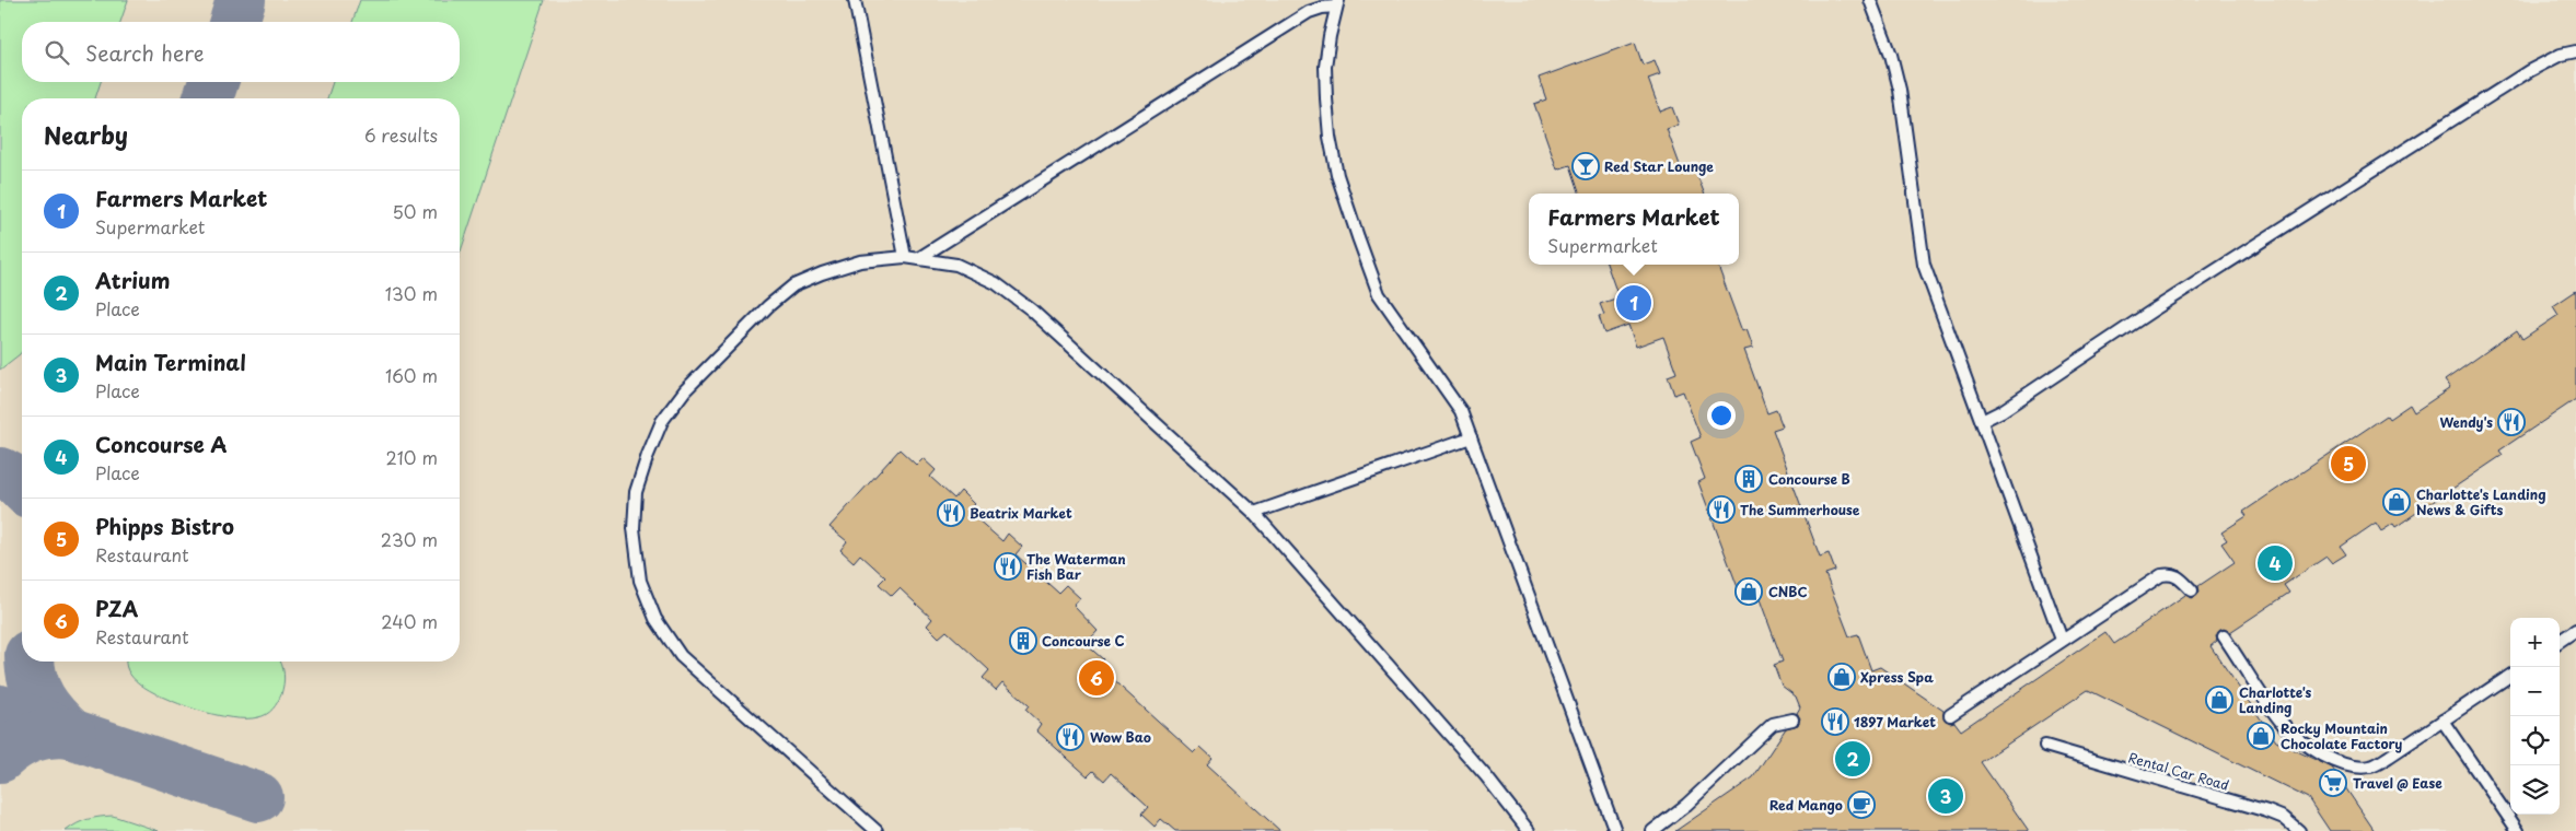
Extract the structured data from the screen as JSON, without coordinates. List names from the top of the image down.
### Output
{
  "streets": {
    "lane": ["Rental Car Road"]
  },
  "places": {
    "bar": ["Red Star Lounge"],
    "restaurant": [
      "Wendy's",
      "The Summerhouse",
      "Beatrix Market",
      "The Waterman Fish Bar",
      "1897 Market",
      "Wow Bao"
    ],
    "building": ["Concourse B", "Concourse C"],
    "shop": [
      "Charlotte's Landing News & Gifts",
      "CNBC",
      "Xpress Spa",
      "Charlotte's Landing",
      "Rocky Mountain Chocolate Factory"
    ],
    "supermarket": ["Travel @ Ease"],
    "cafe": ["Red Mango"]
  },
  "page": {
    "search": "Search here",
    "heading": ["Nearby", "6 results"],
    "list": [
      {
        "mark": "1",
        "name": "Farmers Market",
        "note": "Supermarket",
        "value": "50 m"
      },
      {
        "mark": "2",
        "name": "Atrium",
        "note": "Place",
        "value": "130 m"
      },
      {
        "mark": "3",
        "name": "Main Terminal",
        "note": "Place",
        "value": "160 m"
      },
      {
        "mark": "4",
        "name": "Concourse A",
        "note": "Place",
        "value": "210 m"
      },
      {
        "mark": "5",
        "name": "Phipps Bistro",
        "note": "Restaurant",
        "value": "230 m"
      },
      {
        "mark": "6",
        "name": "PZA",
        "note": "Restaurant",
        "value": "240 m"
      }
    ],
    "popup": ["Farmers Market", "Supermarket"],
    "pins": [
      "1",
      "5",
      "4",
      "6",
      "2",
      "3"
    ],
    "map_buttons": ["+", "−"]
  }
}
